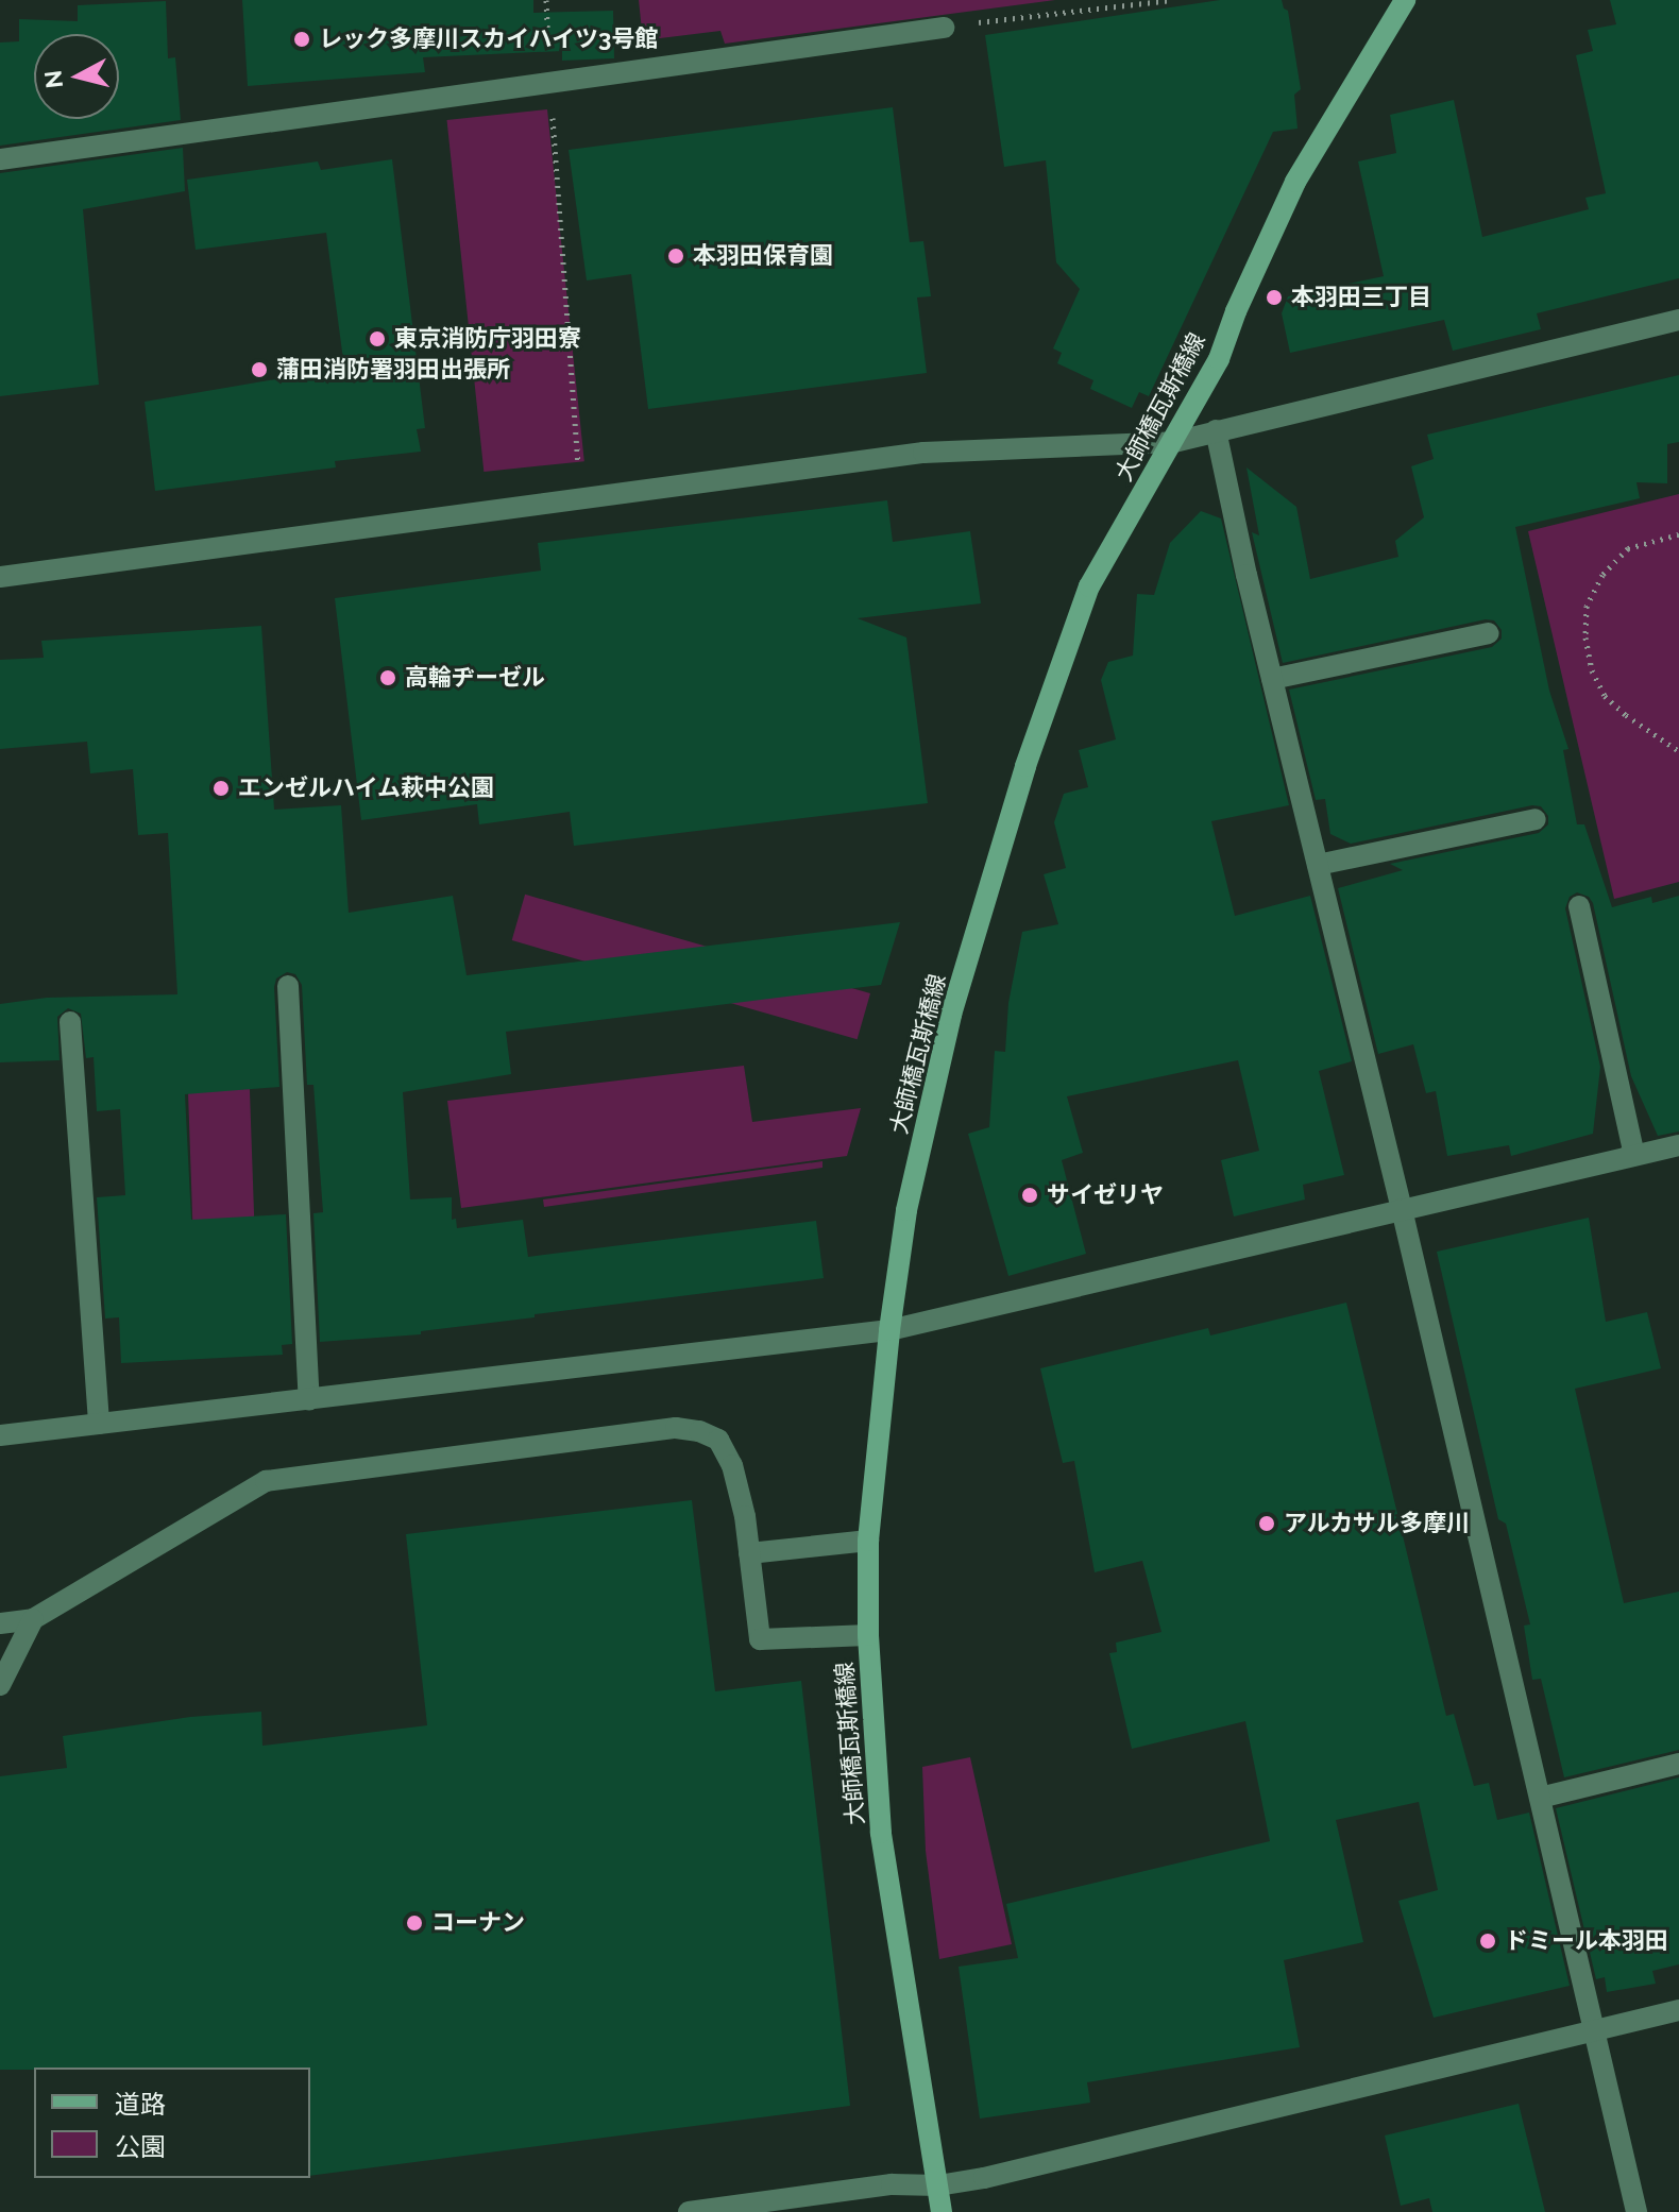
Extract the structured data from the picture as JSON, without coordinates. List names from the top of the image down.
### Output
{
  "streets": {
    "street": ["大師橋瓦斯橋線"]
  },
  "places": [
    "レック多摩川スカイハイツ3号館",
    "本羽田保育園",
    "本羽田三丁目",
    "東京消防庁羽田寮",
    "蒲田消防署羽田出張所",
    "高輪ヂーゼル",
    "エンゼルハイム萩中公園",
    "サイゼリヤ",
    "アルカサル多摩川",
    "コーナン",
    "ドミール本羽田"
  ],
  "legend": ["道路", "公園"],
  "north": "left"
}
